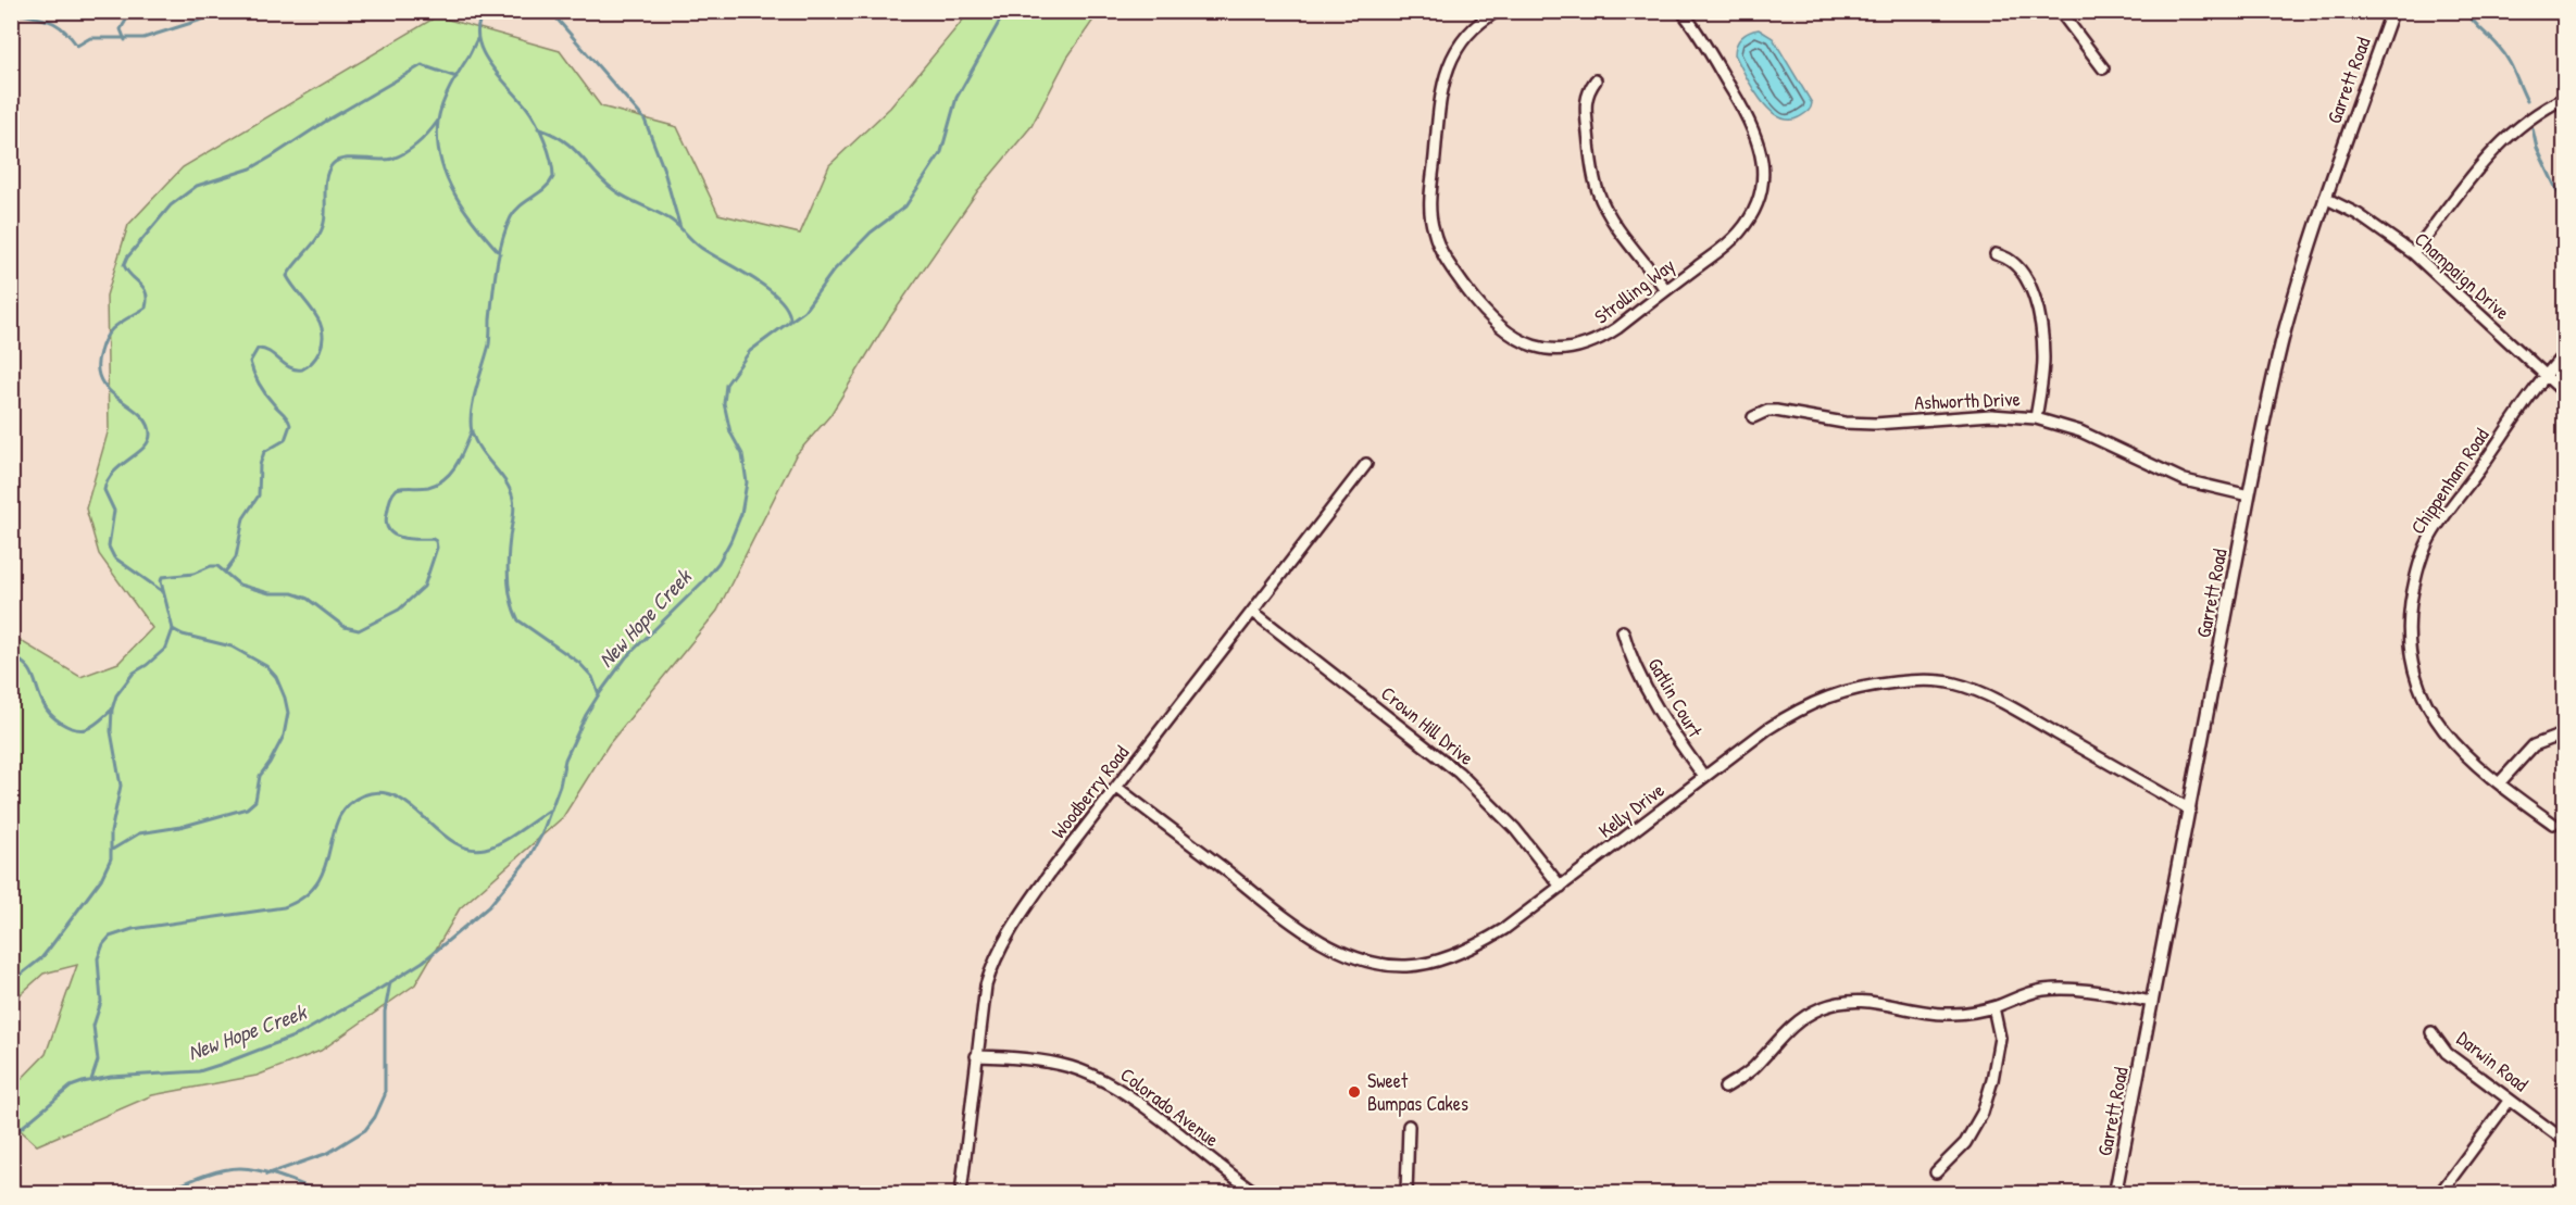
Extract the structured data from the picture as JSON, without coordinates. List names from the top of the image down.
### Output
{
  "streets": {
    "street": [
      "Garrett Road",
      "Champaign Drive",
      "Strolling Way",
      "Ashworth Drive",
      "Chippenham Road",
      "Gatlin Court",
      "Crown Hill Drive",
      "Woodberry Road",
      "Kelly Drive",
      "Darwin Road",
      "Colorado Avenue"
    ]
  },
  "crossings": [
    ["Garrett Road", "Champaign Drive"],
    ["Garrett Road", "Ashworth Drive"],
    ["Garrett Road", "Kelly Drive"],
    ["Champaign Drive", "Chippenham Road"],
    ["Gatlin Court", "Kelly Drive"],
    ["Crown Hill Drive", "Woodberry Road"],
    ["Crown Hill Drive", "Kelly Drive"],
    ["Woodberry Road", "Kelly Drive"],
    ["Woodberry Road", "Colorado Avenue"]
  ],
  "water": ["New Hope Creek"],
  "places": ["Sweet Bumpas Cakes"]
}
